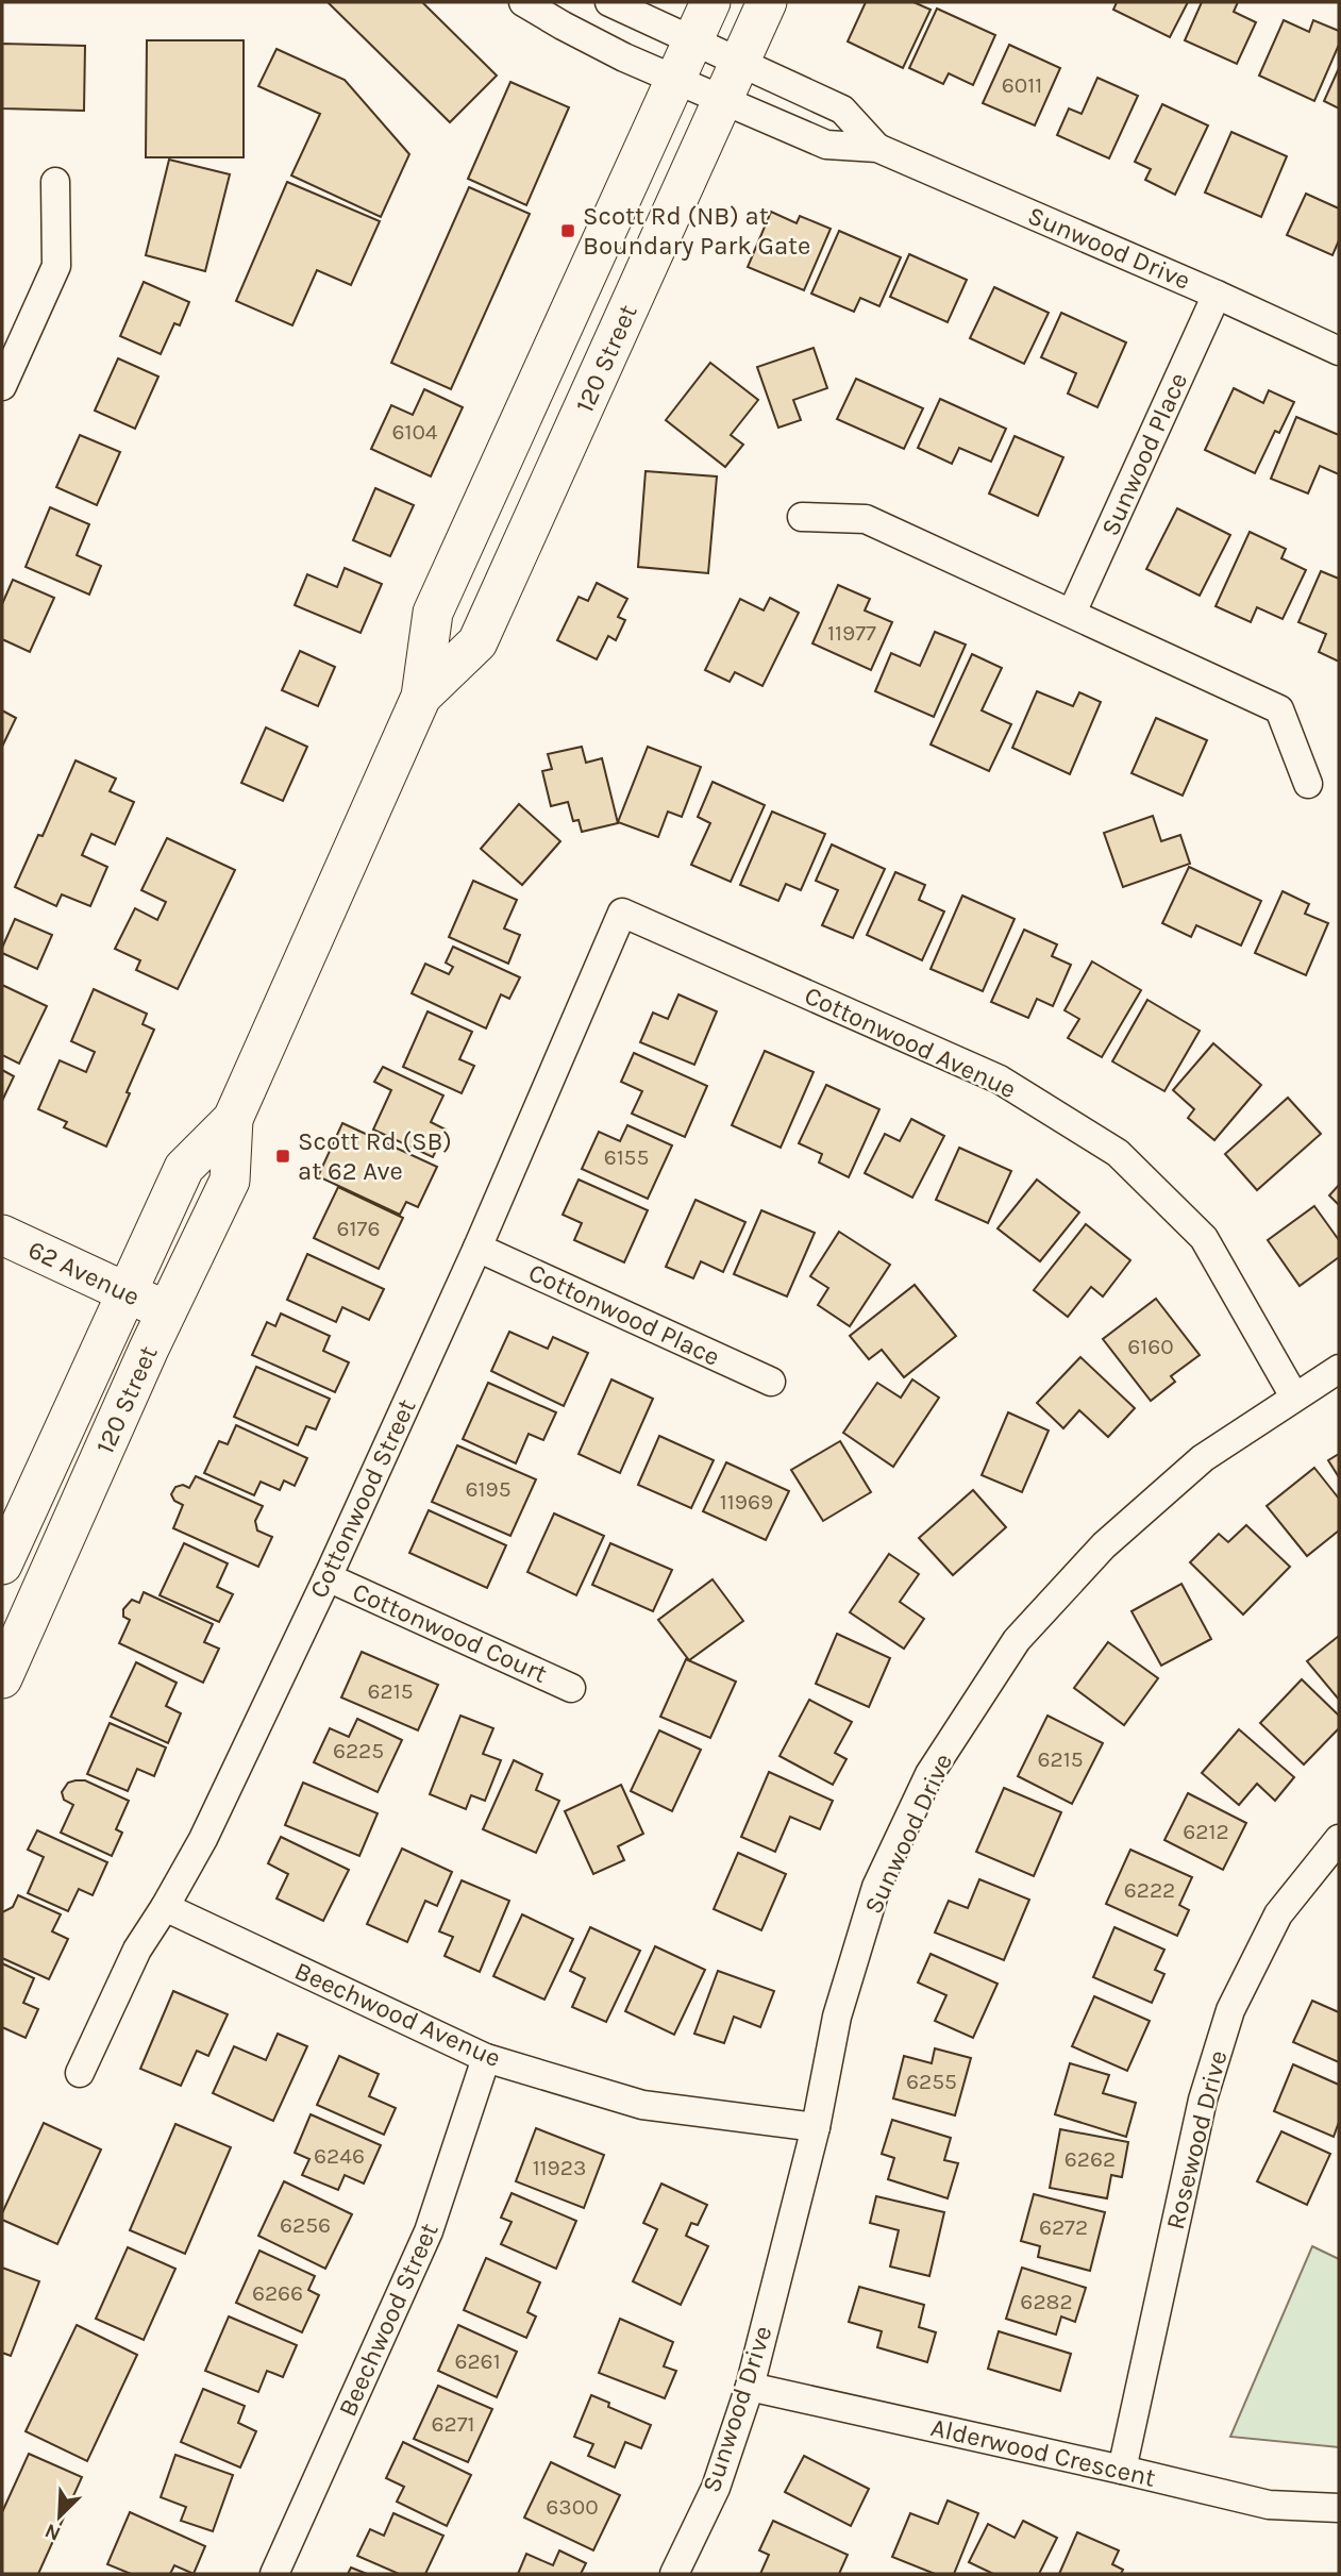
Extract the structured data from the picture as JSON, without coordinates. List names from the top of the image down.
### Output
{
  "streets": {
    "main road": ["120 Street", "62 Avenue"],
    "street": [
      "Sunwood Drive",
      "Sunwood Place",
      "Cottonwood Avenue",
      "Cottonwood Place",
      "Cottonwood Street",
      "Cottonwood Court",
      "Beechwood Avenue",
      "Rosewood Drive",
      "Beechwood Street",
      "Alderwood Crescent"
    ]
  },
  "crossings": [
    ["Sunwood Drive", "120 Street"],
    ["Sunwood Drive", "Sunwood Place"],
    ["Sunwood Drive", "Cottonwood Avenue"],
    ["Sunwood Drive", "Beechwood Avenue"],
    ["Sunwood Drive", "Alderwood Crescent"],
    ["120 Street", "62 Avenue"],
    ["Cottonwood Avenue", "Cottonwood Street"],
    ["Cottonwood Place", "Cottonwood Street"],
    ["Cottonwood Street", "Cottonwood Court"],
    ["Cottonwood Street", "Beechwood Avenue"],
    ["Beechwood Avenue", "Beechwood Street"],
    ["Rosewood Drive", "Alderwood Crescent"]
  ],
  "places": {
    "transit": ["Scott Rd (NB) at Boundary Park Gate", "Scott Rd (SB) at 62 Ave"]
  },
  "house_numbers": [
    "6011",
    "6104",
    "11977",
    "6155",
    "6176",
    "6160",
    "6195",
    "11969",
    "6215",
    "6225",
    "6215",
    "6212",
    "6222",
    "6255",
    "6246",
    "6262",
    "11923",
    "6256",
    "6272",
    "6266",
    "6282",
    "6261",
    "6271",
    "6300"
  ],
  "north": "bottom left"
}
